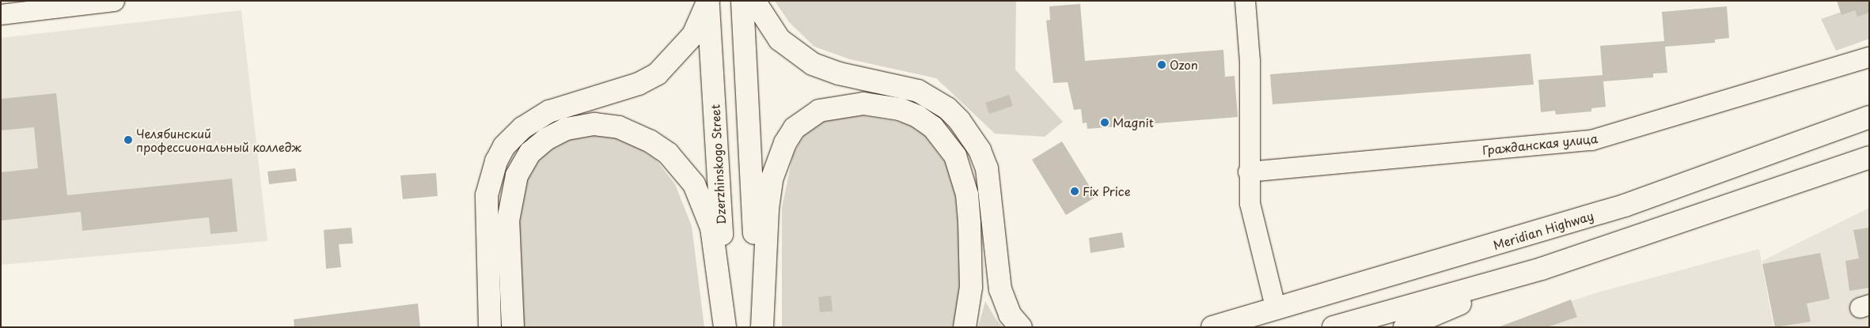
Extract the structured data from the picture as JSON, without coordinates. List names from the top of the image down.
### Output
{
  "streets": {
    "main road": ["Dzerzhinskogo Street", "Meridian Highway"],
    "street": ["Гражданская улица"]
  },
  "places": [
    "Ozon",
    "Magnit",
    "Челябинский профессиональный колледж",
    "Fix Price"
  ]
}
